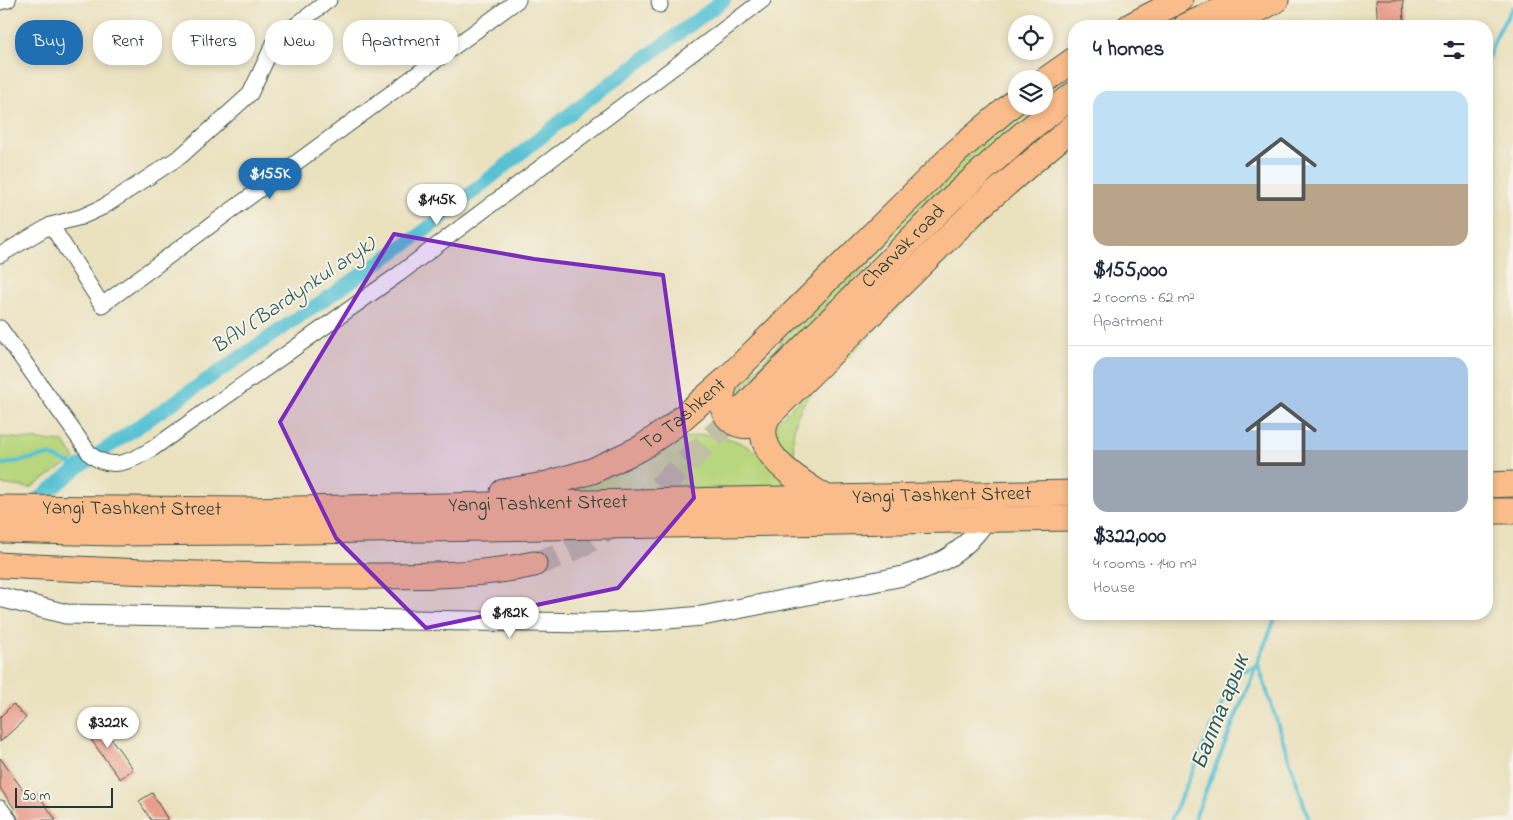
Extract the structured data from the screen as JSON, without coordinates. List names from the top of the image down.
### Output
{
  "streets": {
    "highway": ["Charvak road", "To Tashkent", "Yangi Tashkent Street"]
  },
  "crossings": [
    ["To Tashkent", "Yangi Tashkent Street"]
  ],
  "water": ["BAV (Bardynkul aryk)", "Балта арык"],
  "scale_bar": "50 m",
  "page": {
    "chip": [
      "Buy",
      "Rent",
      "Filters",
      "New",
      "Apartment"
    ],
    "heading": "4 homes",
    "list": [
      {
        "name": "$155,000",
        "note": "2 rooms · 62 m² · Apartment"
      },
      {
        "name": "$322,000",
        "note": "4 rooms · 140 m² · House"
      }
    ],
    "price": [
      "$155K",
      "$145K",
      "$182K",
      "$322K"
    ],
    "scale": "50 m"
  }
}
